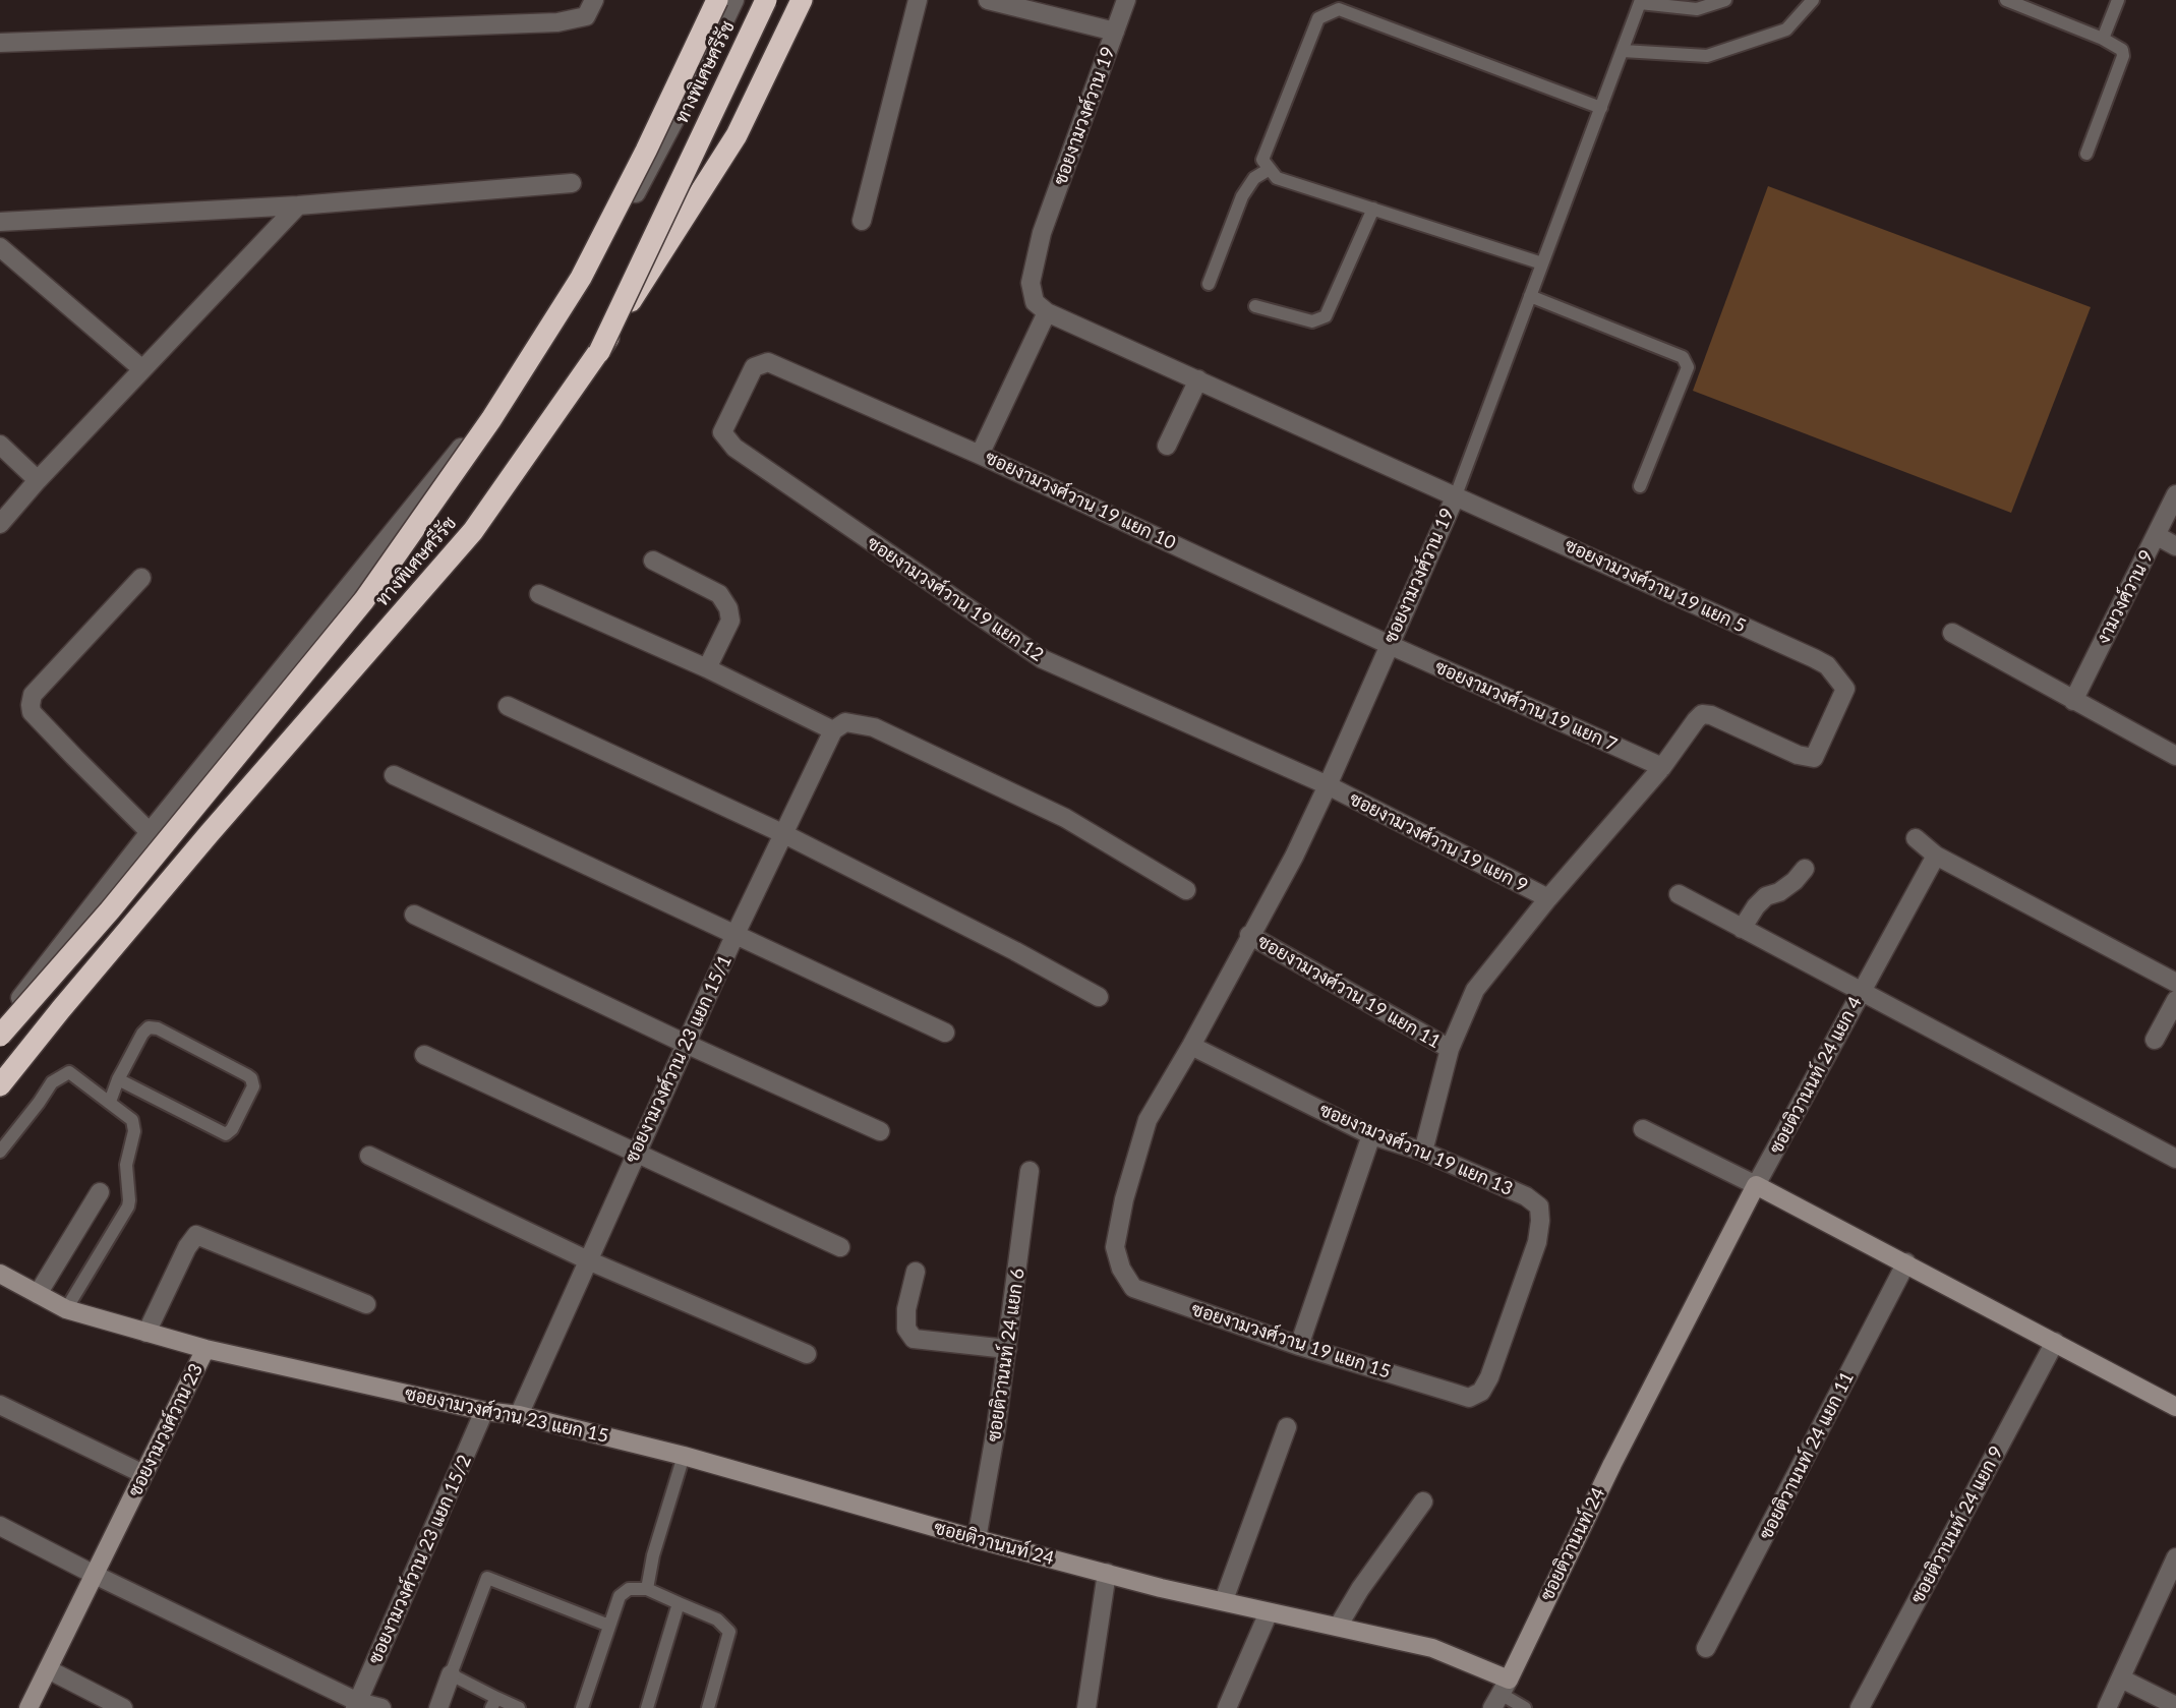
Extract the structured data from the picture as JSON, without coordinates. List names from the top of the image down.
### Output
{
  "streets": {
    "highway": ["ทางพิเศษศรีรัช"],
    "street": [
      "ซอยงามวงศ์วาน 19",
      "ซอยงามวงศ์วาน 19 แยก 10",
      "ซอยงามวงศ์วาน 19 แยก 5",
      "งามวงศ์วาน 9",
      "ซอยงามวงศ์วาน 19 แยก 12",
      "ซอยงามวงศ์วาน 19 แยก 7",
      "ซอยงามวงศ์วาน 19 แยก 9",
      "ซอยงามวงศ์วาน 19 แยก 11",
      "ซอยงามวงศ์วาน 23 แยก 15/1",
      "ซอยติวานนท์ 24 แยก 4",
      "ซอยงามวงศ์วาน 19 แยก 13",
      "ซอยงามวงศ์วาน 19 แยก 15",
      "ซอยติวานนท์ 24 แยก 6",
      "ซอยงามวงศ์วาน 23 แยก 15",
      "ซอยงามวงศ์วาน 23",
      "ซอยติวานนท์ 24 แยก 11",
      "ซอยติวานนท์ 24 แยก 9",
      "ซอยติวานนท์ 24",
      "ซอยงามวงศ์วาน 23 แยก 15/2"
    ]
  },
  "crossings": [
    ["ซอยงามวงศ์วาน 19", "ซอยงามวงศ์วาน 19 แยก 10"],
    ["ซอยงามวงศ์วาน 19", "ซอยงามวงศ์วาน 19 แยก 5"],
    ["ซอยงามวงศ์วาน 19", "ซอยงามวงศ์วาน 19 แยก 12"],
    ["ซอยงามวงศ์วาน 19", "ซอยงามวงศ์วาน 19 แยก 7"],
    ["ซอยงามวงศ์วาน 19", "ซอยงามวงศ์วาน 19 แยก 9"],
    ["ซอยงามวงศ์วาน 19", "ซอยงามวงศ์วาน 19 แยก 11"],
    ["ซอยงามวงศ์วาน 19", "ซอยงามวงศ์วาน 19 แยก 13"],
    ["ซอยงามวงศ์วาน 19", "ซอยงามวงศ์วาน 19 แยก 15"],
    ["ซอยงามวงศ์วาน 19 แยก 10", "ซอยงามวงศ์วาน 19 แยก 12"],
    ["ซอยงามวงศ์วาน 19 แยก 10", "ซอยงามวงศ์วาน 19 แยก 7"],
    ["ซอยงามวงศ์วาน 19 แยก 5", "ซอยงามวงศ์วาน 19 แยก 7"],
    ["ซอยงามวงศ์วาน 19 แยก 12", "ซอยงามวงศ์วาน 19 แยก 9"],
    ["ซอยงามวงศ์วาน 23 แยก 15/1", "ซอยงามวงศ์วาน 23 แยก 15"],
    ["ซอยติวานนท์ 24 แยก 4", "ซอยติวานนท์ 24"],
    ["ซอยงามวงศ์วาน 19 แยก 13", "ซอยงามวงศ์วาน 19 แยก 15"],
    ["ซอยติวานนท์ 24 แยก 6", "ซอยติวานนท์ 24"],
    ["ซอยงามวงศ์วาน 23 แยก 15", "ซอยงามวงศ์วาน 23"],
    ["ซอยงามวงศ์วาน 23 แยก 15", "ซอยติวานนท์ 24"],
    ["ซอยงามวงศ์วาน 23 แยก 15", "ซอยงามวงศ์วาน 23 แยก 15/2"]
  ]
}
